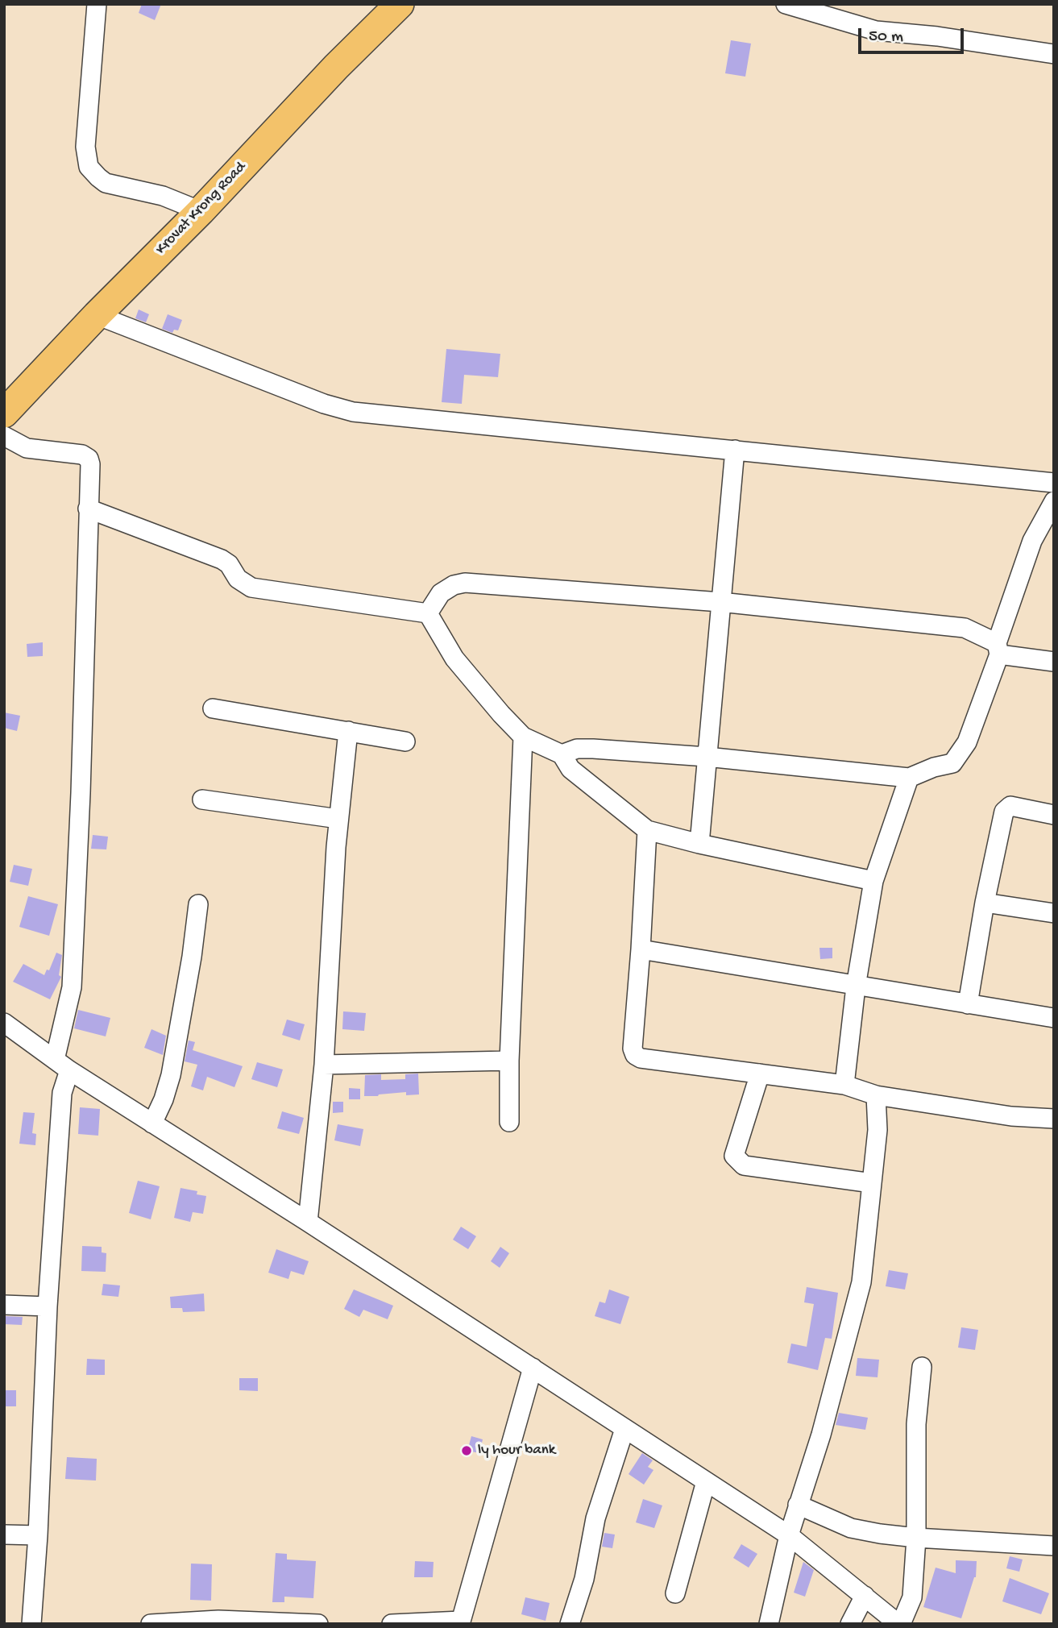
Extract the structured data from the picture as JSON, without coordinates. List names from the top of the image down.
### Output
{
  "streets": {
    "highway": ["Krovat Krong Road"]
  },
  "places": ["ly hour bank"],
  "scale_bar": "50 m"
}
